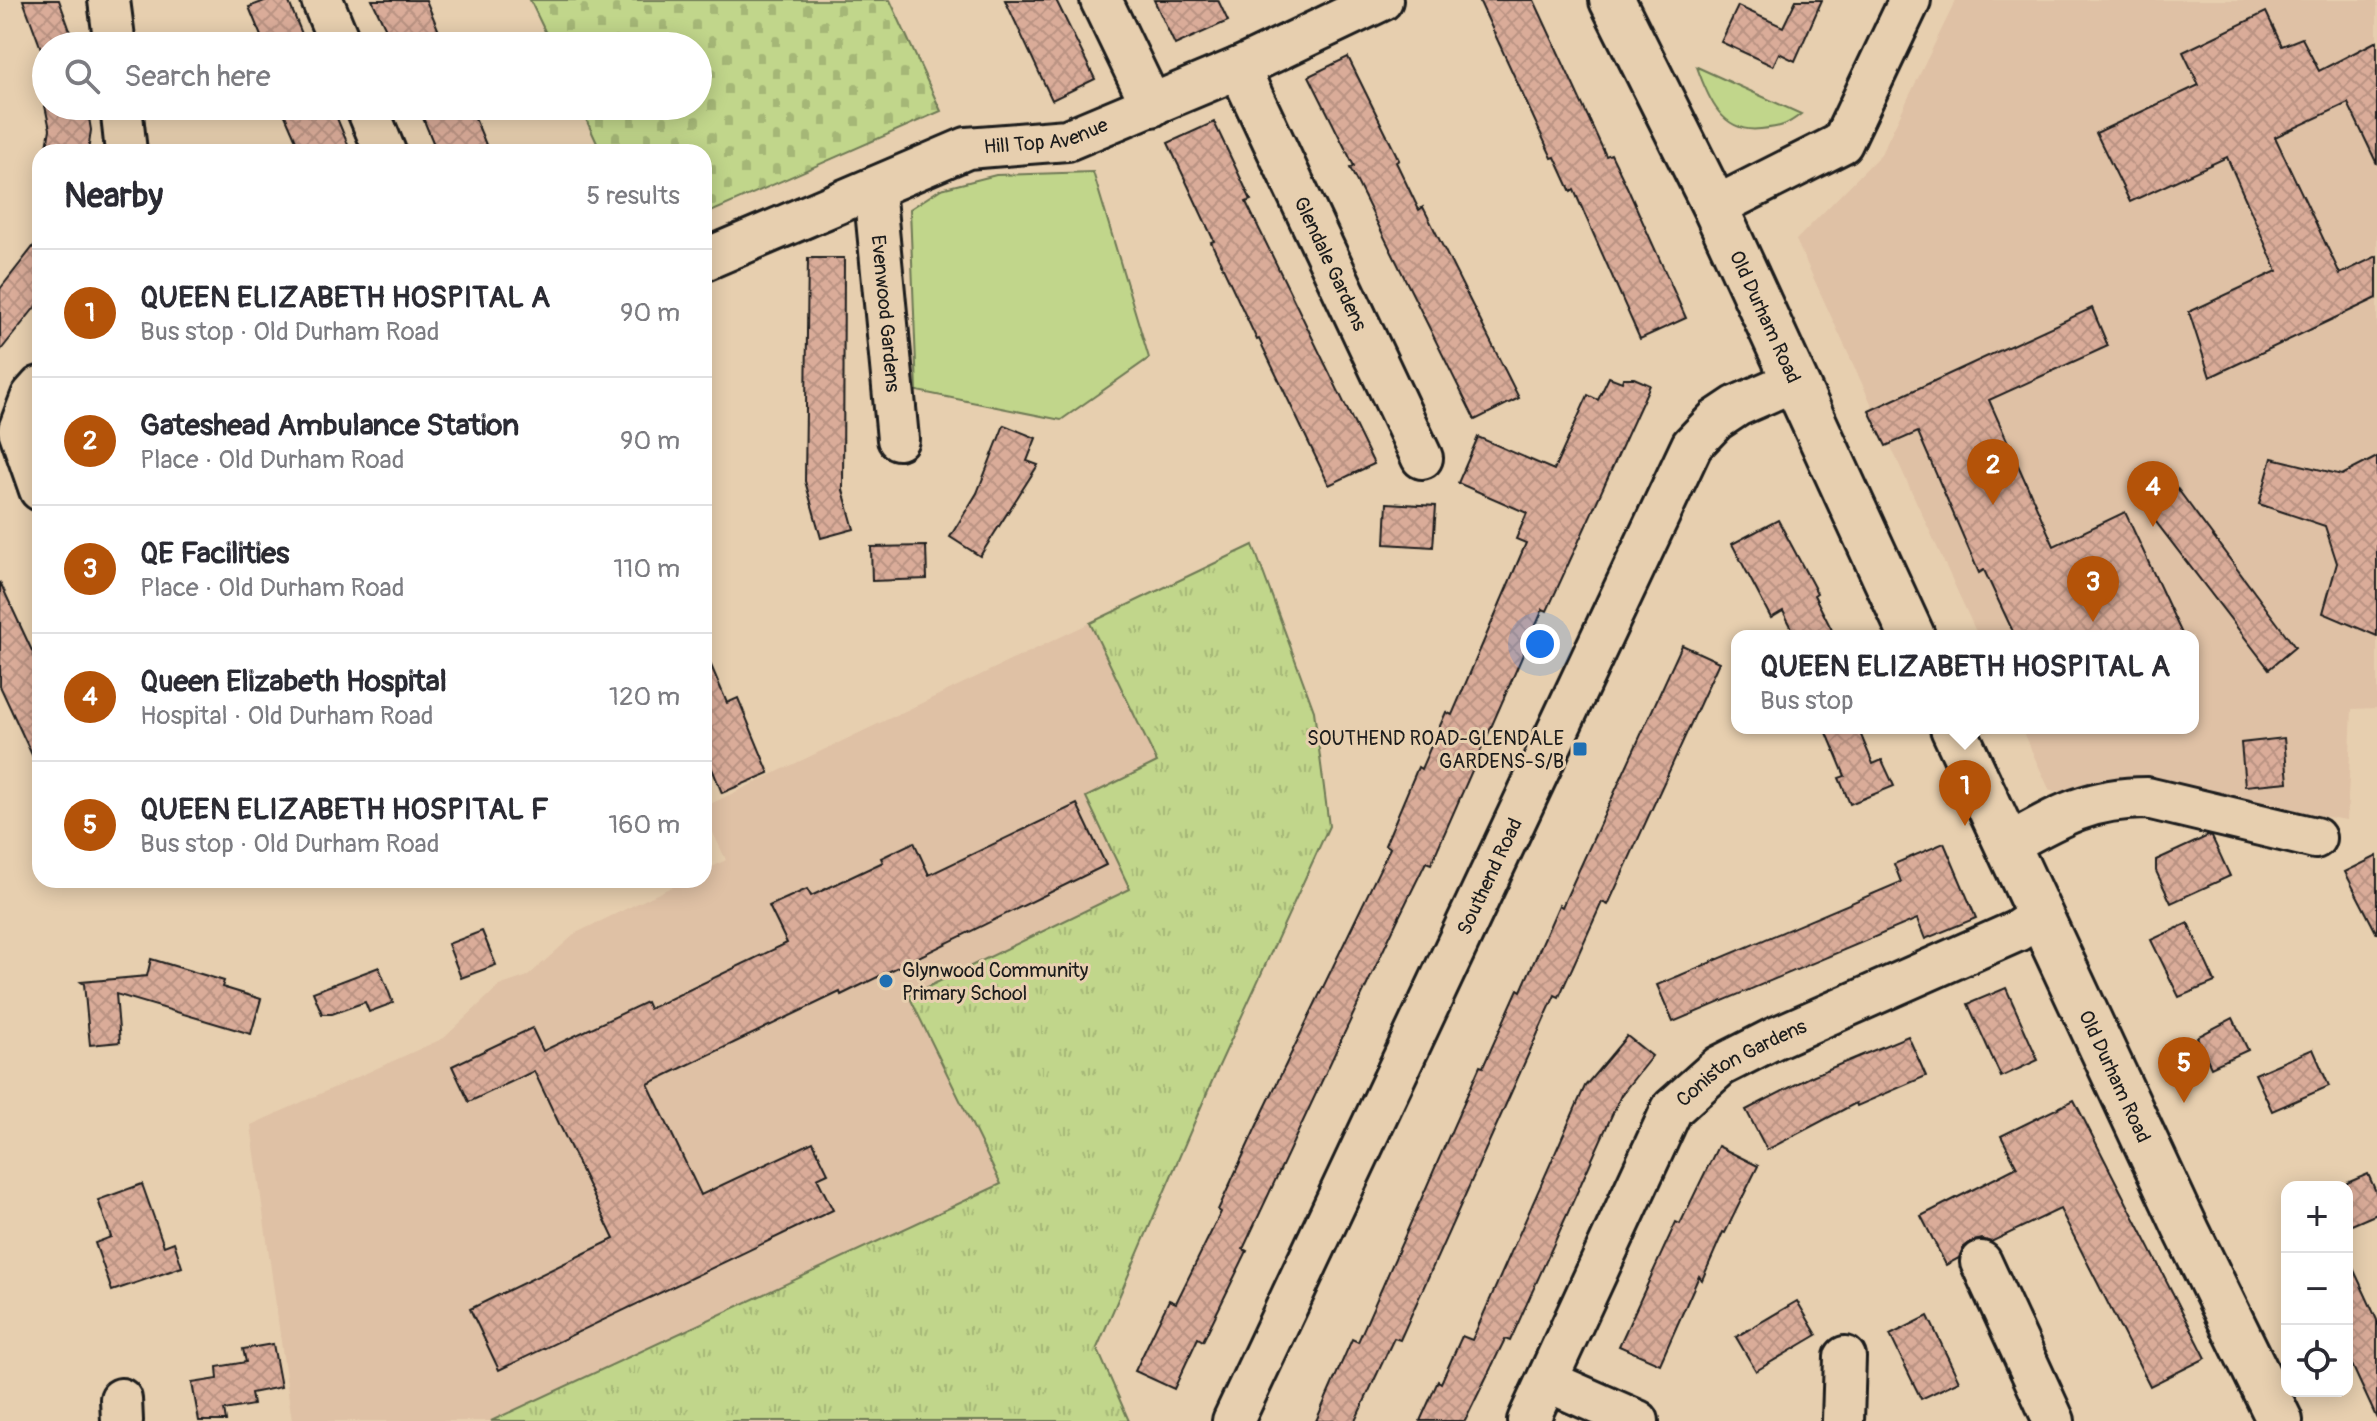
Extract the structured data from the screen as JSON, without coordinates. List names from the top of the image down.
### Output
{
  "streets": {
    "main road": ["Old Durham Road"],
    "street": [
      "Hill Top Avenue",
      "Glendale Gardens",
      "Evenwood Gardens",
      "Southend Road",
      "Coniston Gardens"
    ]
  },
  "crossings": [
    ["Hill Top Avenue", "Glendale Gardens"],
    ["Hill Top Avenue", "Evenwood Gardens"],
    ["Old Durham Road", "Southend Road"],
    ["Old Durham Road", "Coniston Gardens"]
  ],
  "places": {
    "transit": ["SOUTHEND ROAD-GLENDALE GARDENS-S/B"],
    "other": ["Glynwood Community Primary School"]
  },
  "page": {
    "search": "Search here",
    "heading": ["Nearby", "5 results"],
    "list": [
      {
        "mark": "1",
        "name": "QUEEN ELIZABETH HOSPITAL A",
        "note": "Bus stop · Old Durham Road",
        "value": "90 m"
      },
      {
        "mark": "2",
        "name": "Gateshead Ambulance Station",
        "note": "Place · Old Durham Road",
        "value": "90 m"
      },
      {
        "mark": "3",
        "name": "QE Facilities",
        "note": "Place · Old Durham Road",
        "value": "110 m"
      },
      {
        "mark": "4",
        "name": "Queen Elizabeth Hospital",
        "note": "Hospital · Old Durham Road",
        "value": "120 m"
      },
      {
        "mark": "5",
        "name": "QUEEN ELIZABETH HOSPITAL F",
        "note": "Bus stop · Old Durham Road",
        "value": "160 m"
      }
    ],
    "pins": [
      "2",
      "4",
      "3",
      "1",
      "5"
    ],
    "popup": ["QUEEN ELIZABETH HOSPITAL A", "Bus stop"],
    "map_buttons": ["+", "−"]
  }
}
